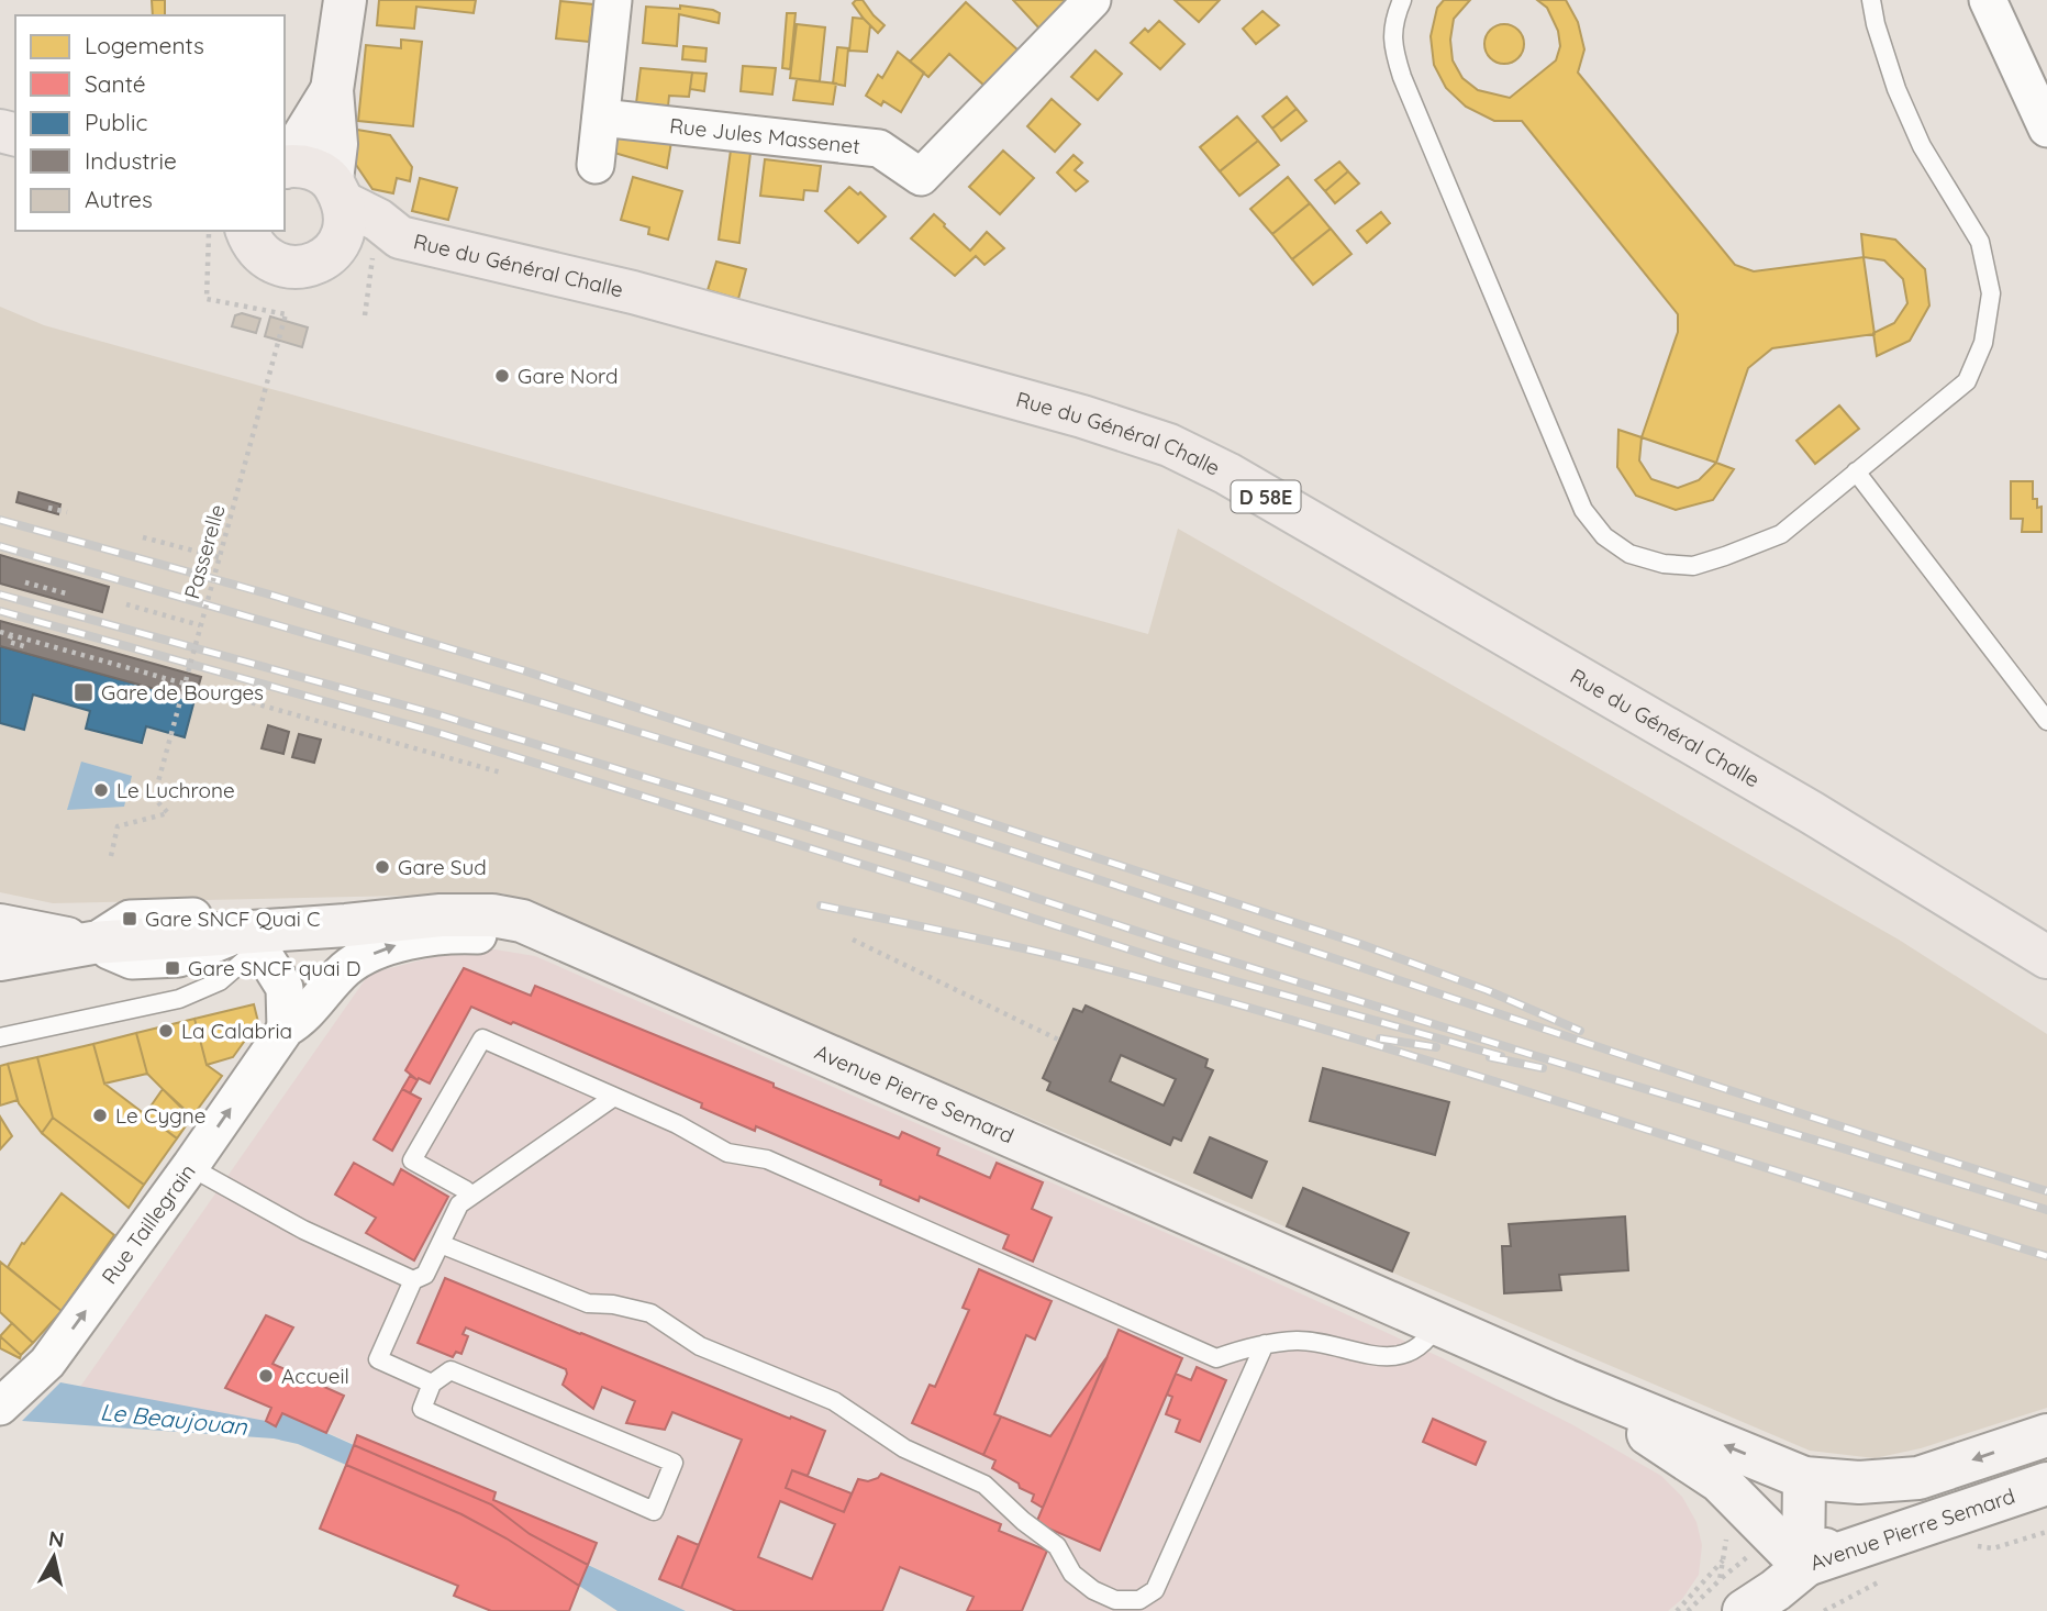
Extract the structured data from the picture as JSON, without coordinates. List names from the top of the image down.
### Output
{
  "streets": {
    "main road": ["Rue du Général Challe", "D 58E", "Avenue Pierre Semard"],
    "street": ["Rue Jules Massenet", "Rue Taillegrain"],
    "path": ["Passerelle"]
  },
  "crossings": [
    ["Avenue Pierre Semard", "Rue Taillegrain"]
  ],
  "one_way": ["Rue Taillegrain"],
  "water": ["Le Beaujouan"],
  "places": {
    "other": [
      "Gare Nord",
      "Le Luchrone",
      "Gare Sud",
      "La Calabria",
      "Le Cygne",
      "Accueil"
    ],
    "transit": ["Gare de Bourges", "Gare SNCF Quai C", "Gare SNCF quai D"]
  },
  "legend": [
    "Logements",
    "Santé",
    "Public",
    "Industrie",
    "Autres"
  ],
  "north": "top"
}
